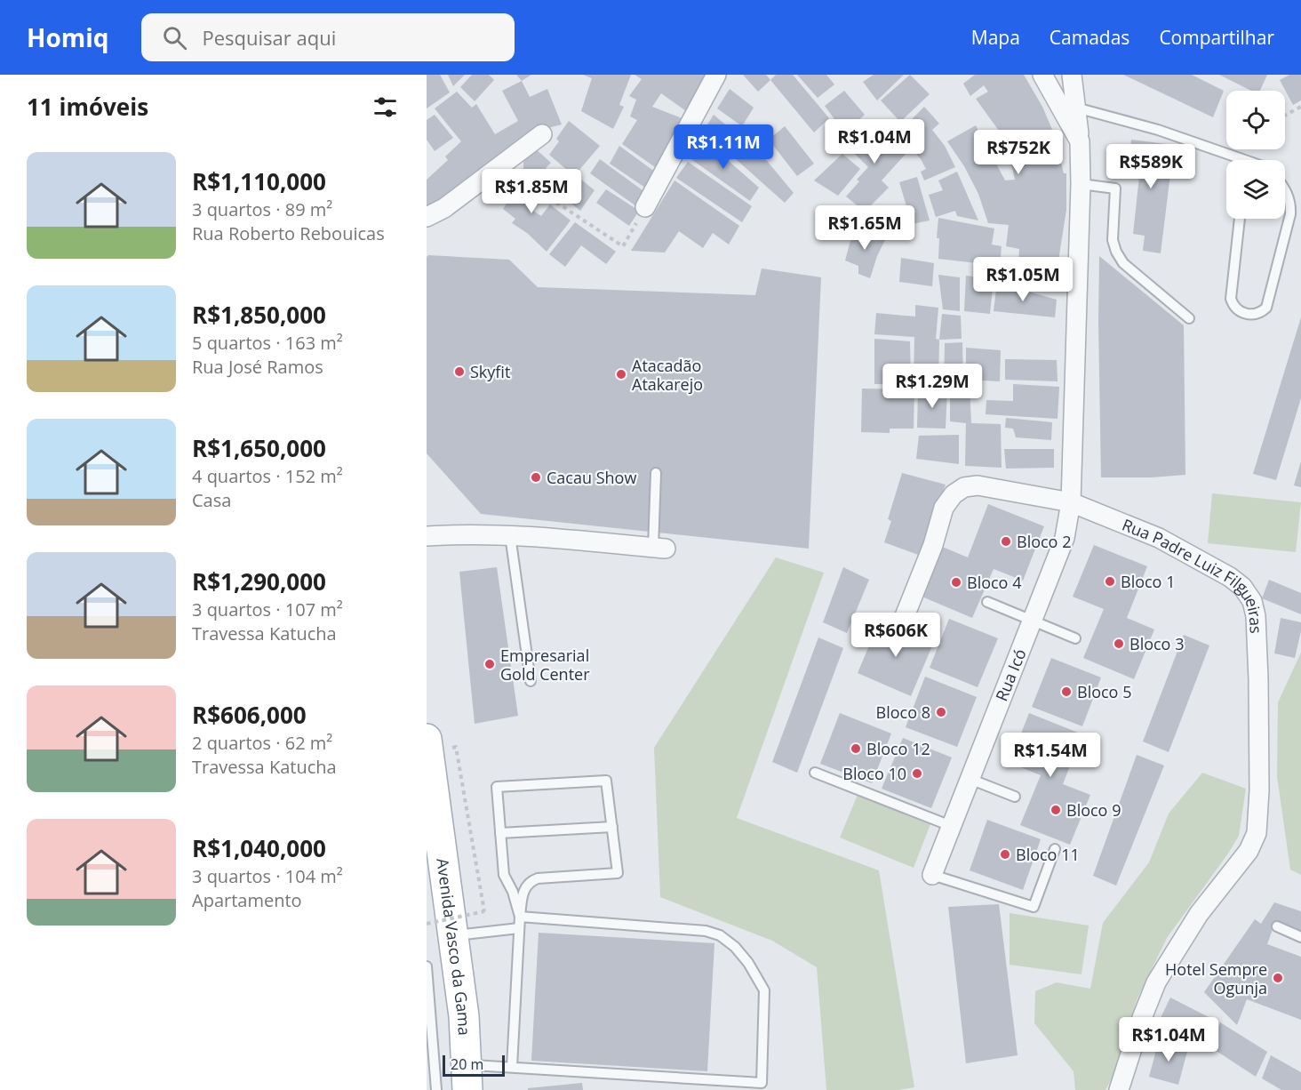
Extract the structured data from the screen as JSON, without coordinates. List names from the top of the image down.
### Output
{
  "streets": {
    "main road": ["Avenida Vasco da Gama"],
    "street": ["Rua Padre Luiz Filgueiras", "Rua Icó"]
  },
  "crossings": [
    ["Rua Padre Luiz Filgueiras", "Rua Icó"]
  ],
  "places": [
    "Skyfit",
    "Atacadão Atakarejo",
    "Cacau Show",
    "Bloco 2",
    "Bloco 1",
    "Bloco 4",
    "Bloco 3",
    "Empresarial Gold Center",
    "Bloco 5",
    "Bloco 8",
    "Bloco 12",
    "Bloco 10",
    "Bloco 9",
    "Bloco 11",
    "Hotel Sempre Ogunja"
  ],
  "scale_bar": "20 m",
  "page": {
    "header": "Homiq",
    "search": "Pesquisar aqui",
    "nav": ["Mapa", "Camadas", "Compartilhar"],
    "heading": "11 imóveis",
    "price": [
      "R$1.04M",
      "R$1.11M",
      "R$752K",
      "R$589K",
      "R$1.85M",
      "R$1.65M",
      "R$1.05M",
      "R$1.29M",
      "R$606K",
      "R$1.54M",
      "R$1.04M"
    ],
    "list": [
      {
        "name": "R$1,110,000",
        "note": "3 quartos · 89 m² · Rua Roberto Rebouicas"
      },
      {
        "name": "R$1,850,000",
        "note": "5 quartos · 163 m² · Rua José Ramos"
      },
      {
        "name": "R$1,650,000",
        "note": "4 quartos · 152 m² · Casa"
      },
      {
        "name": "R$1,290,000",
        "note": "3 quartos · 107 m² · Travessa Katucha"
      },
      {
        "name": "R$606,000",
        "note": "2 quartos · 62 m² · Travessa Katucha"
      },
      {
        "name": "R$1,040,000",
        "note": "3 quartos · 104 m² · Apartamento"
      }
    ],
    "scale": "20 m"
  }
}
